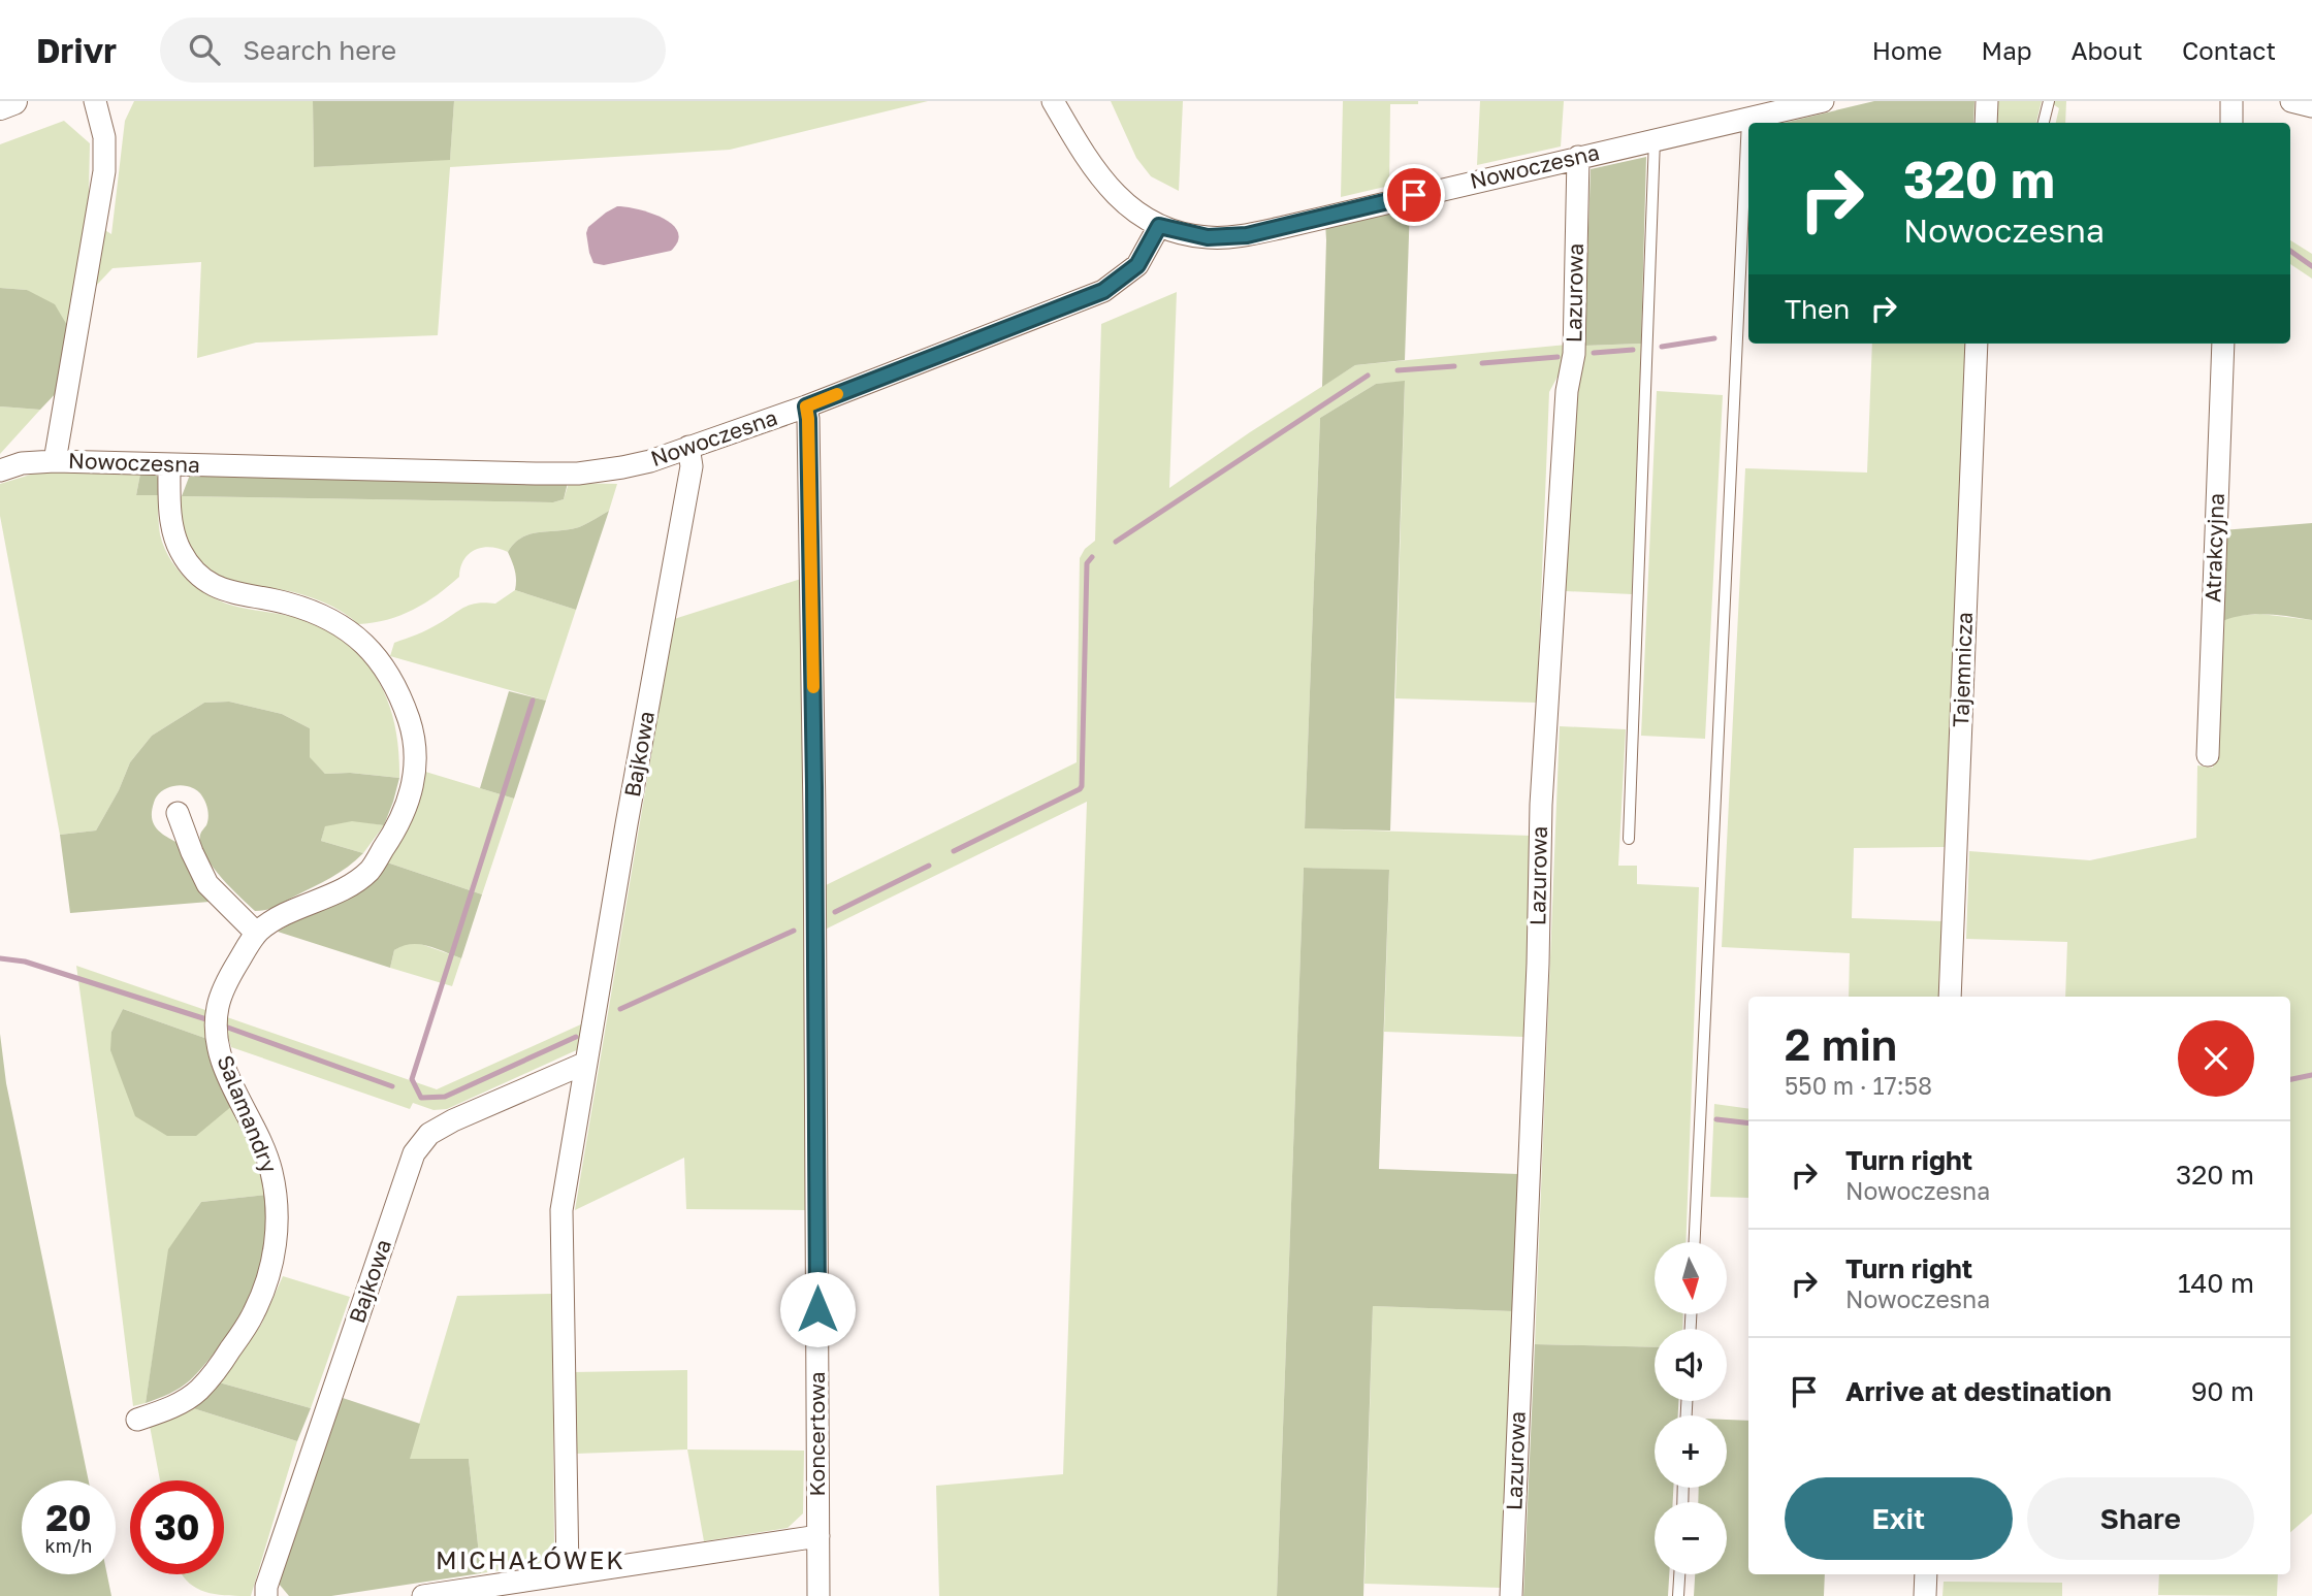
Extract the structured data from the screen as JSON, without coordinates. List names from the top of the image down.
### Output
{
  "streets": {
    "street": [
      "Nowoczesna",
      "Lazurowa",
      "Atrakcyjna",
      "Tajemnicza",
      "Bajkowa",
      "Salamandry",
      "Koncertowa"
    ]
  },
  "crossings": [
    ["Nowoczesna", "Lazurowa"],
    ["Nowoczesna", "Bajkowa"],
    ["Nowoczesna", "Salamandry"],
    ["Nowoczesna", "Koncertowa"]
  ],
  "districts": ["MICHAŁÓWEK"],
  "north": "bottom",
  "page": {
    "header": "Drivr",
    "search": "Search here",
    "nav": [
      "Home",
      "Map",
      "About",
      "Contact"
    ],
    "turn": ["320 m", "Nowoczesna"],
    "then": "Then",
    "heading": ["2 min", "550 m · 17:58"],
    "list": [
      {
        "name": "Turn right",
        "note": "Nowoczesna",
        "value": "320 m"
      },
      {
        "name": "Turn right",
        "note": "Nowoczesna",
        "value": "140 m"
      },
      {
        "name": "Arrive at destination",
        "value": "90 m"
      }
    ],
    "map_buttons": ["+", "−"],
    "buttons": ["Exit", "Share"],
    "speed": "20 km/h",
    "limit": "30"
  }
}
